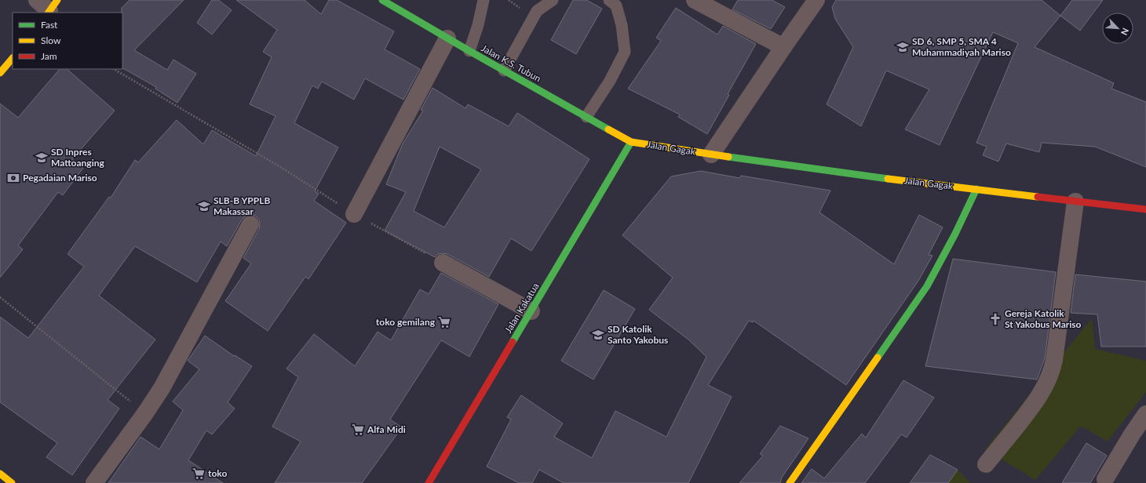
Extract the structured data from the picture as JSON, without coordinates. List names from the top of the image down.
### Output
{
  "streets": {
    "main road": ["Jalan K.S. Tubun", "Jalan Gagak", "Jalan Kakatua"]
  },
  "crossings": [
    ["Jalan K.S. Tubun", "Jalan Gagak"],
    ["Jalan K.S. Tubun", "Jalan Kakatua"],
    ["Jalan Gagak", "Jalan Kakatua"]
  ],
  "places": {
    "school or university": [
      "SD 6, SMP 5, SMA 4 Muhammadiyah Mariso",
      "SD Inpres Mattoanging",
      "SLB-B YPPLB Makassar",
      "SD Katolik Santo Yakobus"
    ],
    "bank": ["Pegadaian Mariso"],
    "church": ["Gereja Katolik St Yakobus Mariso"],
    "supermarket": ["toko gemilang", "Alfa Midi", "toko"]
  },
  "legend": ["Fast", "Slow", "Jam"],
  "north": "bottom right"
}
